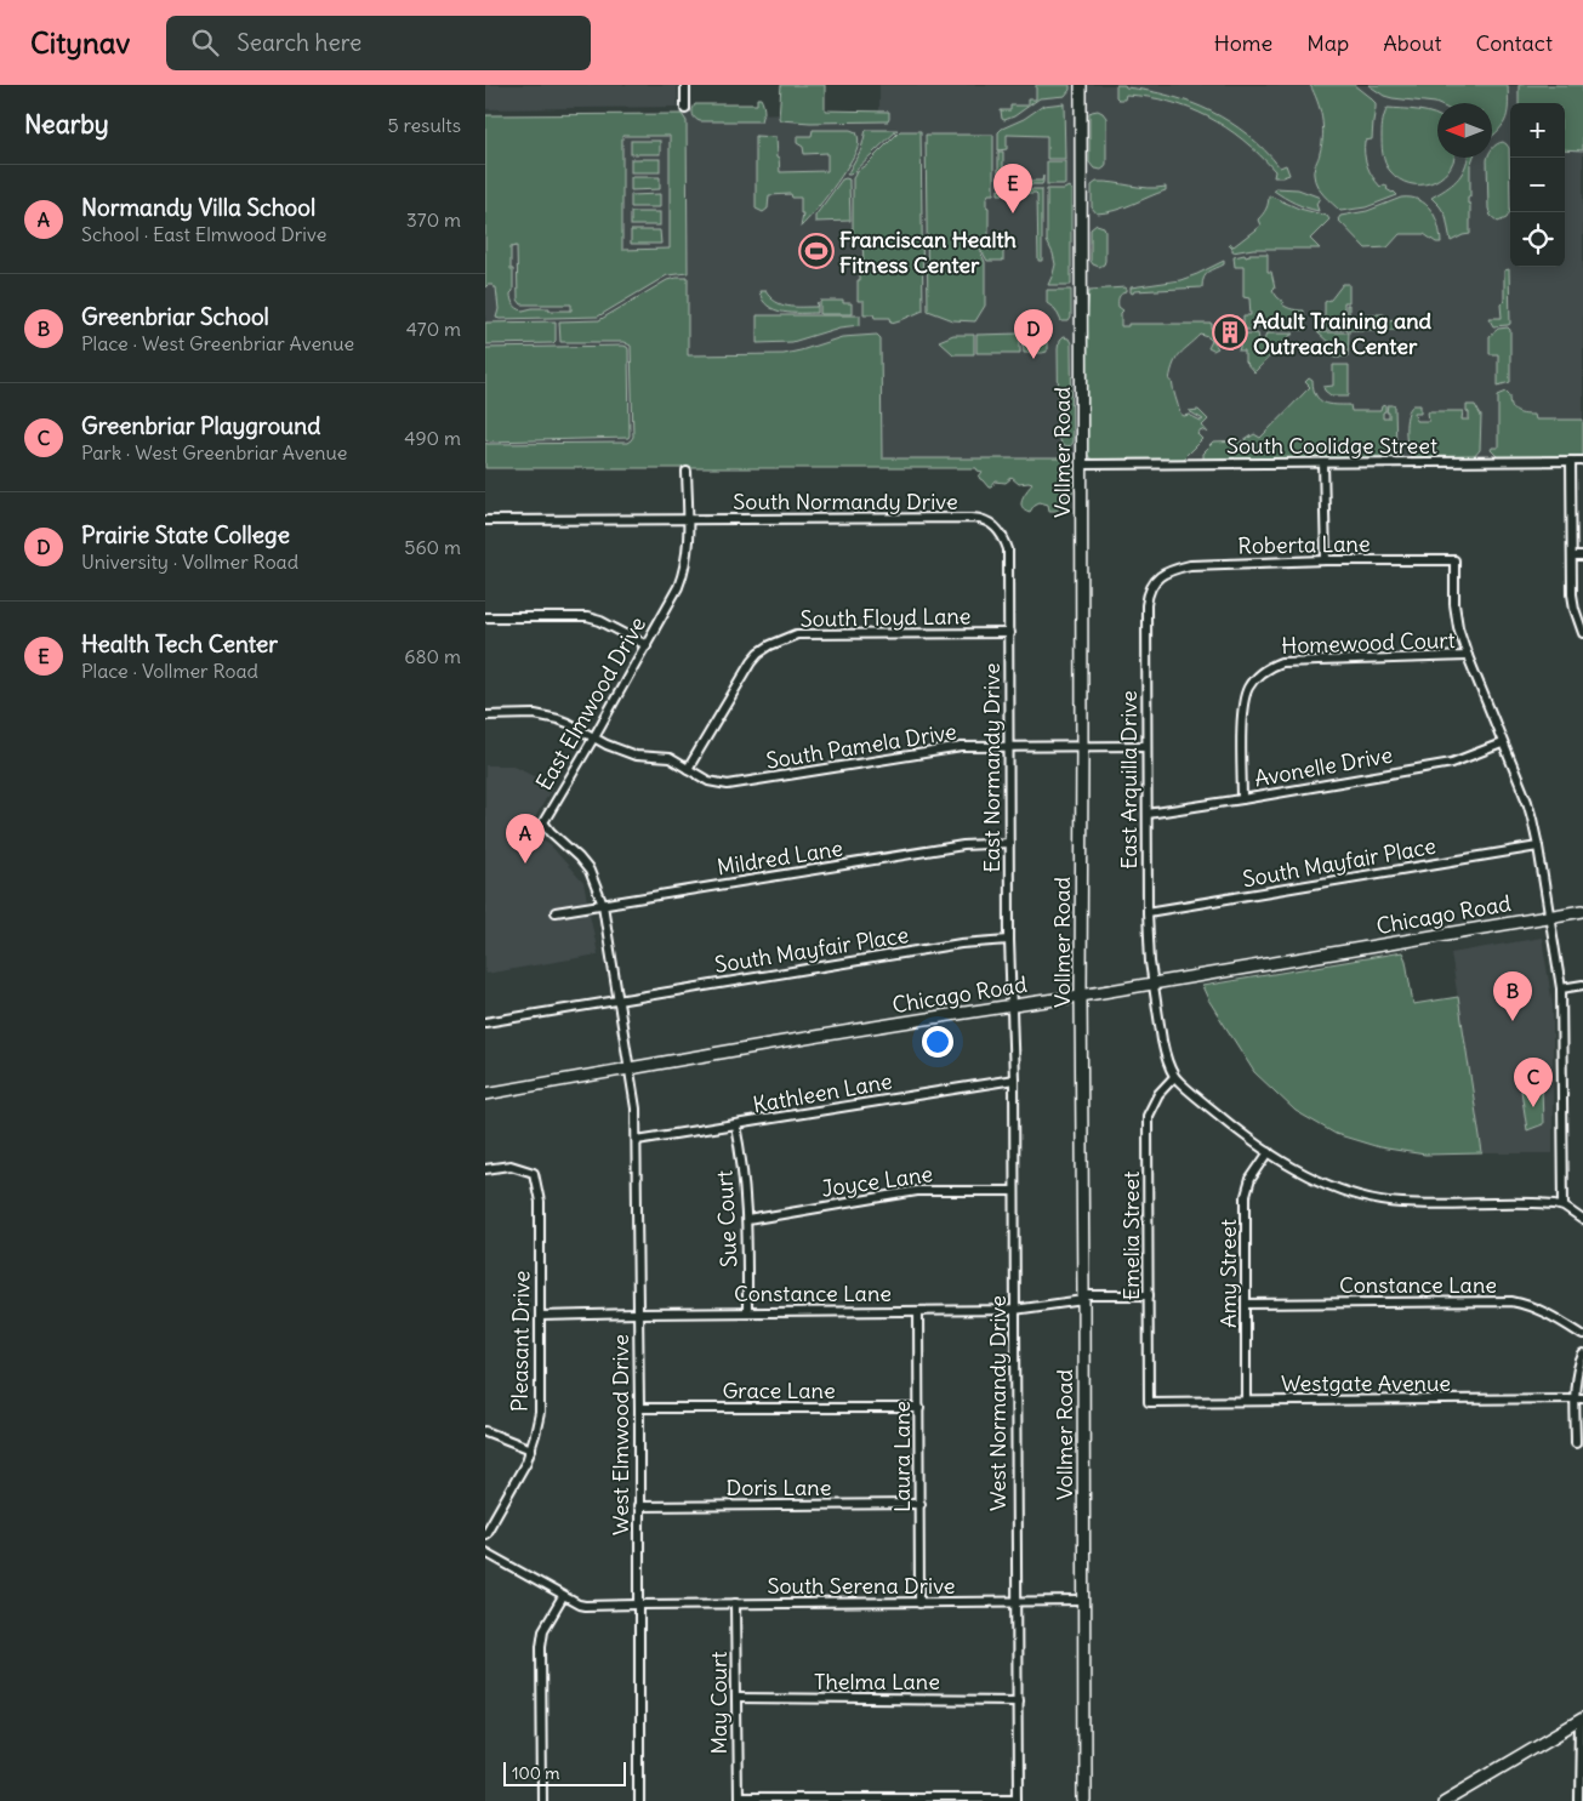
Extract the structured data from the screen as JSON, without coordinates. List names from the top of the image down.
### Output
{
  "streets": {
    "main road": ["Vollmer Road", "Chicago Road"],
    "street": [
      "South Coolidge Street",
      "South Normandy Drive",
      "Roberta Lane",
      "South Floyd Lane",
      "Homewood Court",
      "East Elmwood Drive",
      "South Pamela Drive",
      "Avonelle Drive",
      "East Normandy Drive",
      "East Arquilla Drive",
      "Mildred Lane",
      "South Mayfair Place",
      "Kathleen Lane",
      "Joyce Lane",
      "Sue Court",
      "Emelia Street",
      "Amy Street",
      "Constance Lane",
      "Pleasant Drive",
      "Westgate Avenue",
      "Grace Lane",
      "West Normandy Drive",
      "West Elmwood Drive",
      "Laura Lane",
      "Doris Lane",
      "South Serena Drive",
      "Thelma Lane",
      "May Court"
    ]
  },
  "crossings": [
    ["South Coolidge Street", "Vollmer Road"],
    ["Vollmer Road", "South Pamela Drive"],
    ["Vollmer Road", "Chicago Road"],
    ["Vollmer Road", "Constance Lane"],
    ["Vollmer Road", "South Serena Drive"],
    ["South Normandy Drive", "East Elmwood Drive"],
    ["South Normandy Drive", "East Normandy Drive"],
    ["Roberta Lane", "Homewood Court"],
    ["Roberta Lane", "East Arquilla Drive"],
    ["South Floyd Lane", "South Pamela Drive"],
    ["South Floyd Lane", "East Normandy Drive"],
    ["Homewood Court", "Avonelle Drive"],
    ["East Elmwood Drive", "South Pamela Drive"],
    ["East Elmwood Drive", "Mildred Lane"],
    ["East Elmwood Drive", "South Mayfair Place"],
    ["East Elmwood Drive", "Chicago Road"],
    ["East Elmwood Drive", "West Elmwood Drive"],
    ["South Pamela Drive", "East Normandy Drive"],
    ["South Pamela Drive", "East Arquilla Drive"],
    ["Avonelle Drive", "East Arquilla Drive"],
    ["East Normandy Drive", "Mildred Lane"],
    ["East Normandy Drive", "South Mayfair Place"],
    ["East Normandy Drive", "Chicago Road"],
    ["East Normandy Drive", "West Normandy Drive"],
    ["East Arquilla Drive", "South Mayfair Place"],
    ["East Arquilla Drive", "Chicago Road"],
    ["East Arquilla Drive", "Emelia Street"],
    ["Chicago Road", "West Normandy Drive"],
    ["Chicago Road", "West Elmwood Drive"],
    ["Kathleen Lane", "Sue Court"],
    ["Kathleen Lane", "West Normandy Drive"],
    ["Kathleen Lane", "West Elmwood Drive"],
    ["Joyce Lane", "Sue Court"],
    ["Joyce Lane", "West Normandy Drive"],
    ["Sue Court", "Constance Lane"],
    ["Emelia Street", "Constance Lane"],
    ["Emelia Street", "Westgate Avenue"],
    ["Amy Street", "Constance Lane"],
    ["Amy Street", "Westgate Avenue"],
    ["Constance Lane", "Pleasant Drive"],
    ["Constance Lane", "West Normandy Drive"],
    ["Constance Lane", "West Elmwood Drive"],
    ["Constance Lane", "Laura Lane"],
    ["Grace Lane", "West Elmwood Drive"],
    ["Grace Lane", "Laura Lane"],
    ["West Normandy Drive", "South Serena Drive"],
    ["West Normandy Drive", "Thelma Lane"],
    ["West Elmwood Drive", "Doris Lane"],
    ["West Elmwood Drive", "South Serena Drive"],
    ["Laura Lane", "Doris Lane"],
    ["Laura Lane", "South Serena Drive"],
    ["South Serena Drive", "May Court"],
    ["Thelma Lane", "May Court"]
  ],
  "places": {
    "sports": ["Franciscan Health Fitness Center"],
    "building": ["Adult Training and Outreach Center"]
  },
  "scale_bar": "100 m",
  "north": "left",
  "page": {
    "header": "Citynav",
    "search": "Search here",
    "nav": [
      "Home",
      "Map",
      "About",
      "Contact"
    ],
    "heading": ["Nearby", "5 results"],
    "map_buttons": ["+", "−"],
    "list": [
      {
        "mark": "A",
        "name": "Normandy Villa School",
        "note": "School · East Elmwood Drive",
        "value": "370 m"
      },
      {
        "mark": "B",
        "name": "Greenbriar School",
        "note": "Place · West Greenbriar Avenue",
        "value": "470 m"
      },
      {
        "mark": "C",
        "name": "Greenbriar Playground",
        "note": "Park · West Greenbriar Avenue",
        "value": "490 m"
      },
      {
        "mark": "D",
        "name": "Prairie State College",
        "note": "University · Vollmer Road",
        "value": "560 m"
      },
      {
        "mark": "E",
        "name": "Health Tech Center",
        "note": "Place · Vollmer Road",
        "value": "680 m"
      }
    ],
    "pins": [
      "E",
      "D",
      "A",
      "B",
      "C"
    ],
    "scale": "100 m"
  }
}
